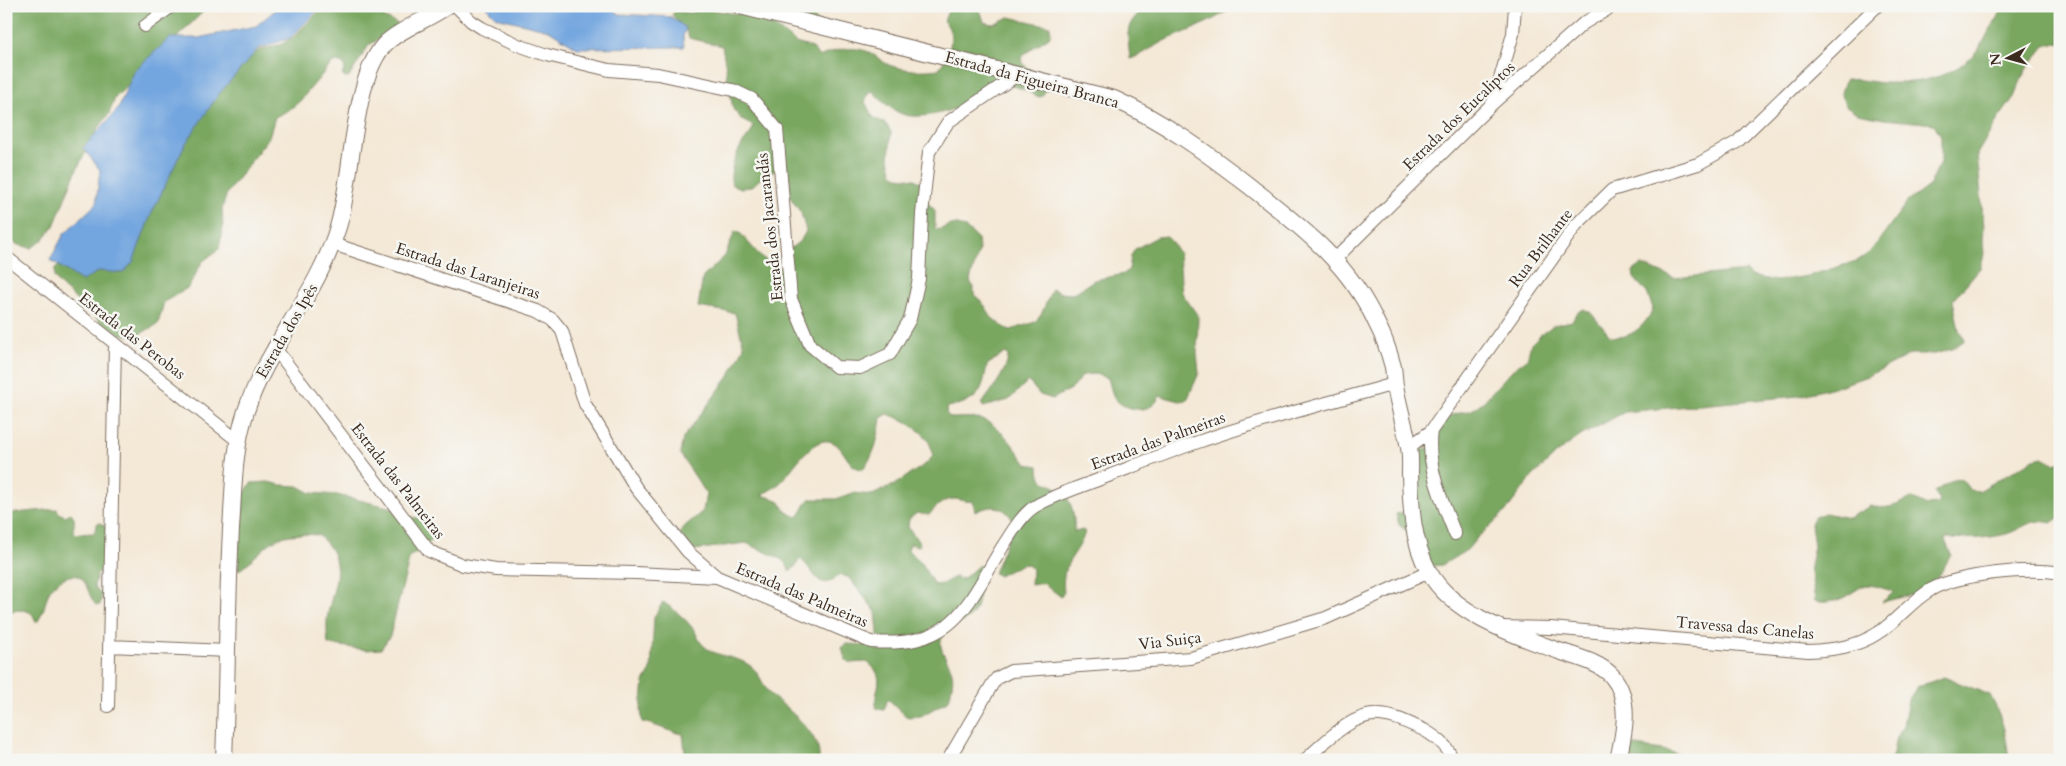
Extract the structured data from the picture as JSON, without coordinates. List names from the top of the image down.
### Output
{
  "streets": {
    "main road": ["Estrada da Figueira Branca", "Estrada dos Ipês"],
    "street": [
      "Estrada dos Eucaliptos",
      "Estrada dos Jacarandás",
      "Rua Brilhante",
      "Estrada das Laranjeiras",
      "Estrada das Perobas",
      "Estrada das Palmeiras",
      "Travessa das Canelas",
      "Via Suiça"
    ]
  },
  "crossings": [
    ["Estrada da Figueira Branca", "Estrada dos Eucaliptos"],
    ["Estrada da Figueira Branca", "Estrada dos Jacarandás"],
    ["Estrada da Figueira Branca", "Rua Brilhante"],
    ["Estrada da Figueira Branca", "Estrada das Palmeiras"],
    ["Estrada da Figueira Branca", "Travessa das Canelas"],
    ["Estrada da Figueira Branca", "Via Suiça"],
    ["Estrada das Laranjeiras", "Estrada dos Ipês"],
    ["Estrada das Laranjeiras", "Estrada das Palmeiras"],
    ["Estrada dos Ipês", "Estrada das Perobas"],
    ["Estrada dos Ipês", "Estrada das Palmeiras"]
  ],
  "north": "left"
}
